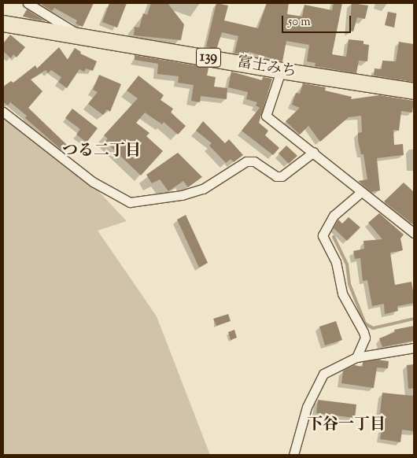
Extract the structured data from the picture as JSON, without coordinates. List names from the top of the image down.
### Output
{
  "streets": {
    "highway": ["139", "富士みち"]
  },
  "districts": ["つる二丁目", "下谷一丁目"],
  "scale_bar": "50 m"
}
